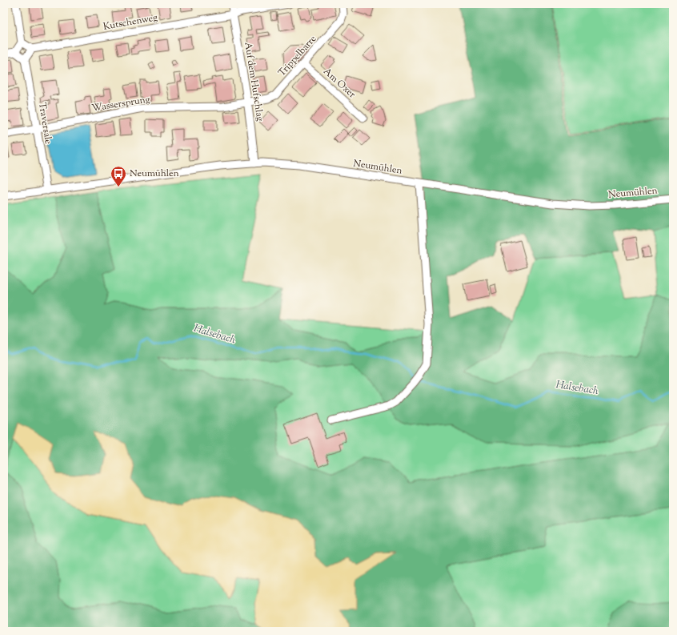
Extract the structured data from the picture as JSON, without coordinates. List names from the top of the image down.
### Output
{
  "streets": {
    "street": [
      "Kutschenweg",
      "Trippelbarre",
      "Auf dem Hufschlag",
      "Am Oxer",
      "Wassersprung",
      "Traversale",
      "Neumühlen"
    ]
  },
  "crossings": [
    ["Kutschenweg", "Auf dem Hufschlag"],
    ["Trippelbarre", "Auf dem Hufschlag"],
    ["Trippelbarre", "Am Oxer"],
    ["Trippelbarre", "Wassersprung"],
    ["Auf dem Hufschlag", "Wassersprung"],
    ["Auf dem Hufschlag", "Neumühlen"],
    ["Wassersprung", "Traversale"],
    ["Traversale", "Neumühlen"]
  ],
  "water": ["Halsebach"],
  "places": {
    "bus stop": ["Neumühlen"]
  }
}
